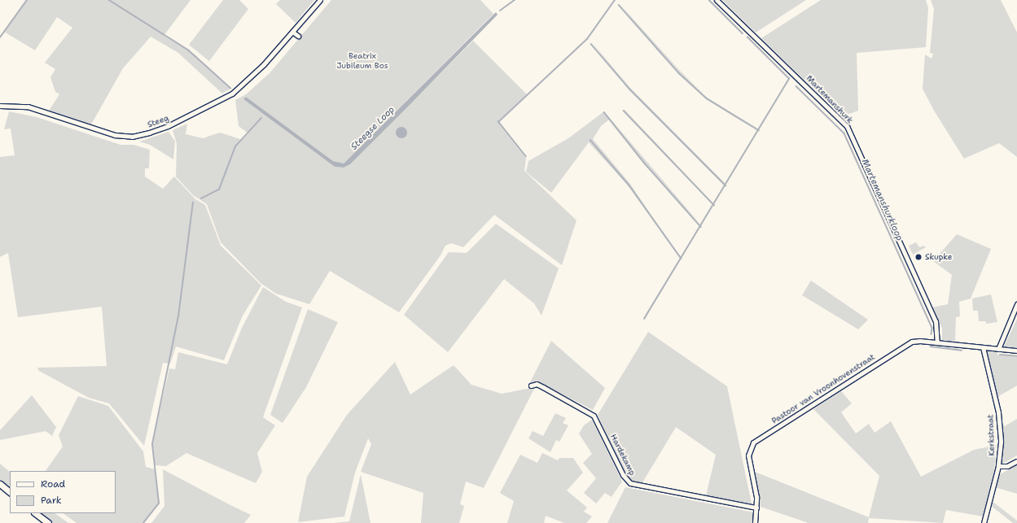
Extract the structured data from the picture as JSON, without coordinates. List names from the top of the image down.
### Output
{
  "streets": {
    "street": [
      "Martemanshurk",
      "Steeg",
      "Pastoor van Vroonhovenstraat",
      "Kerkstraat",
      "Hardekamp"
    ]
  },
  "crossings": [
    ["Martemanshurk", "Pastoor van Vroonhovenstraat"],
    ["Pastoor van Vroonhovenstraat", "Kerkstraat"],
    ["Pastoor van Vroonhovenstraat", "Hardekamp"]
  ],
  "water": ["Steegse Loop", "Martemanshurkloop"],
  "parks": ["Beatrix Jubileum Bos"],
  "places": ["Skupke"],
  "legend": ["Road", "Park"]
}
